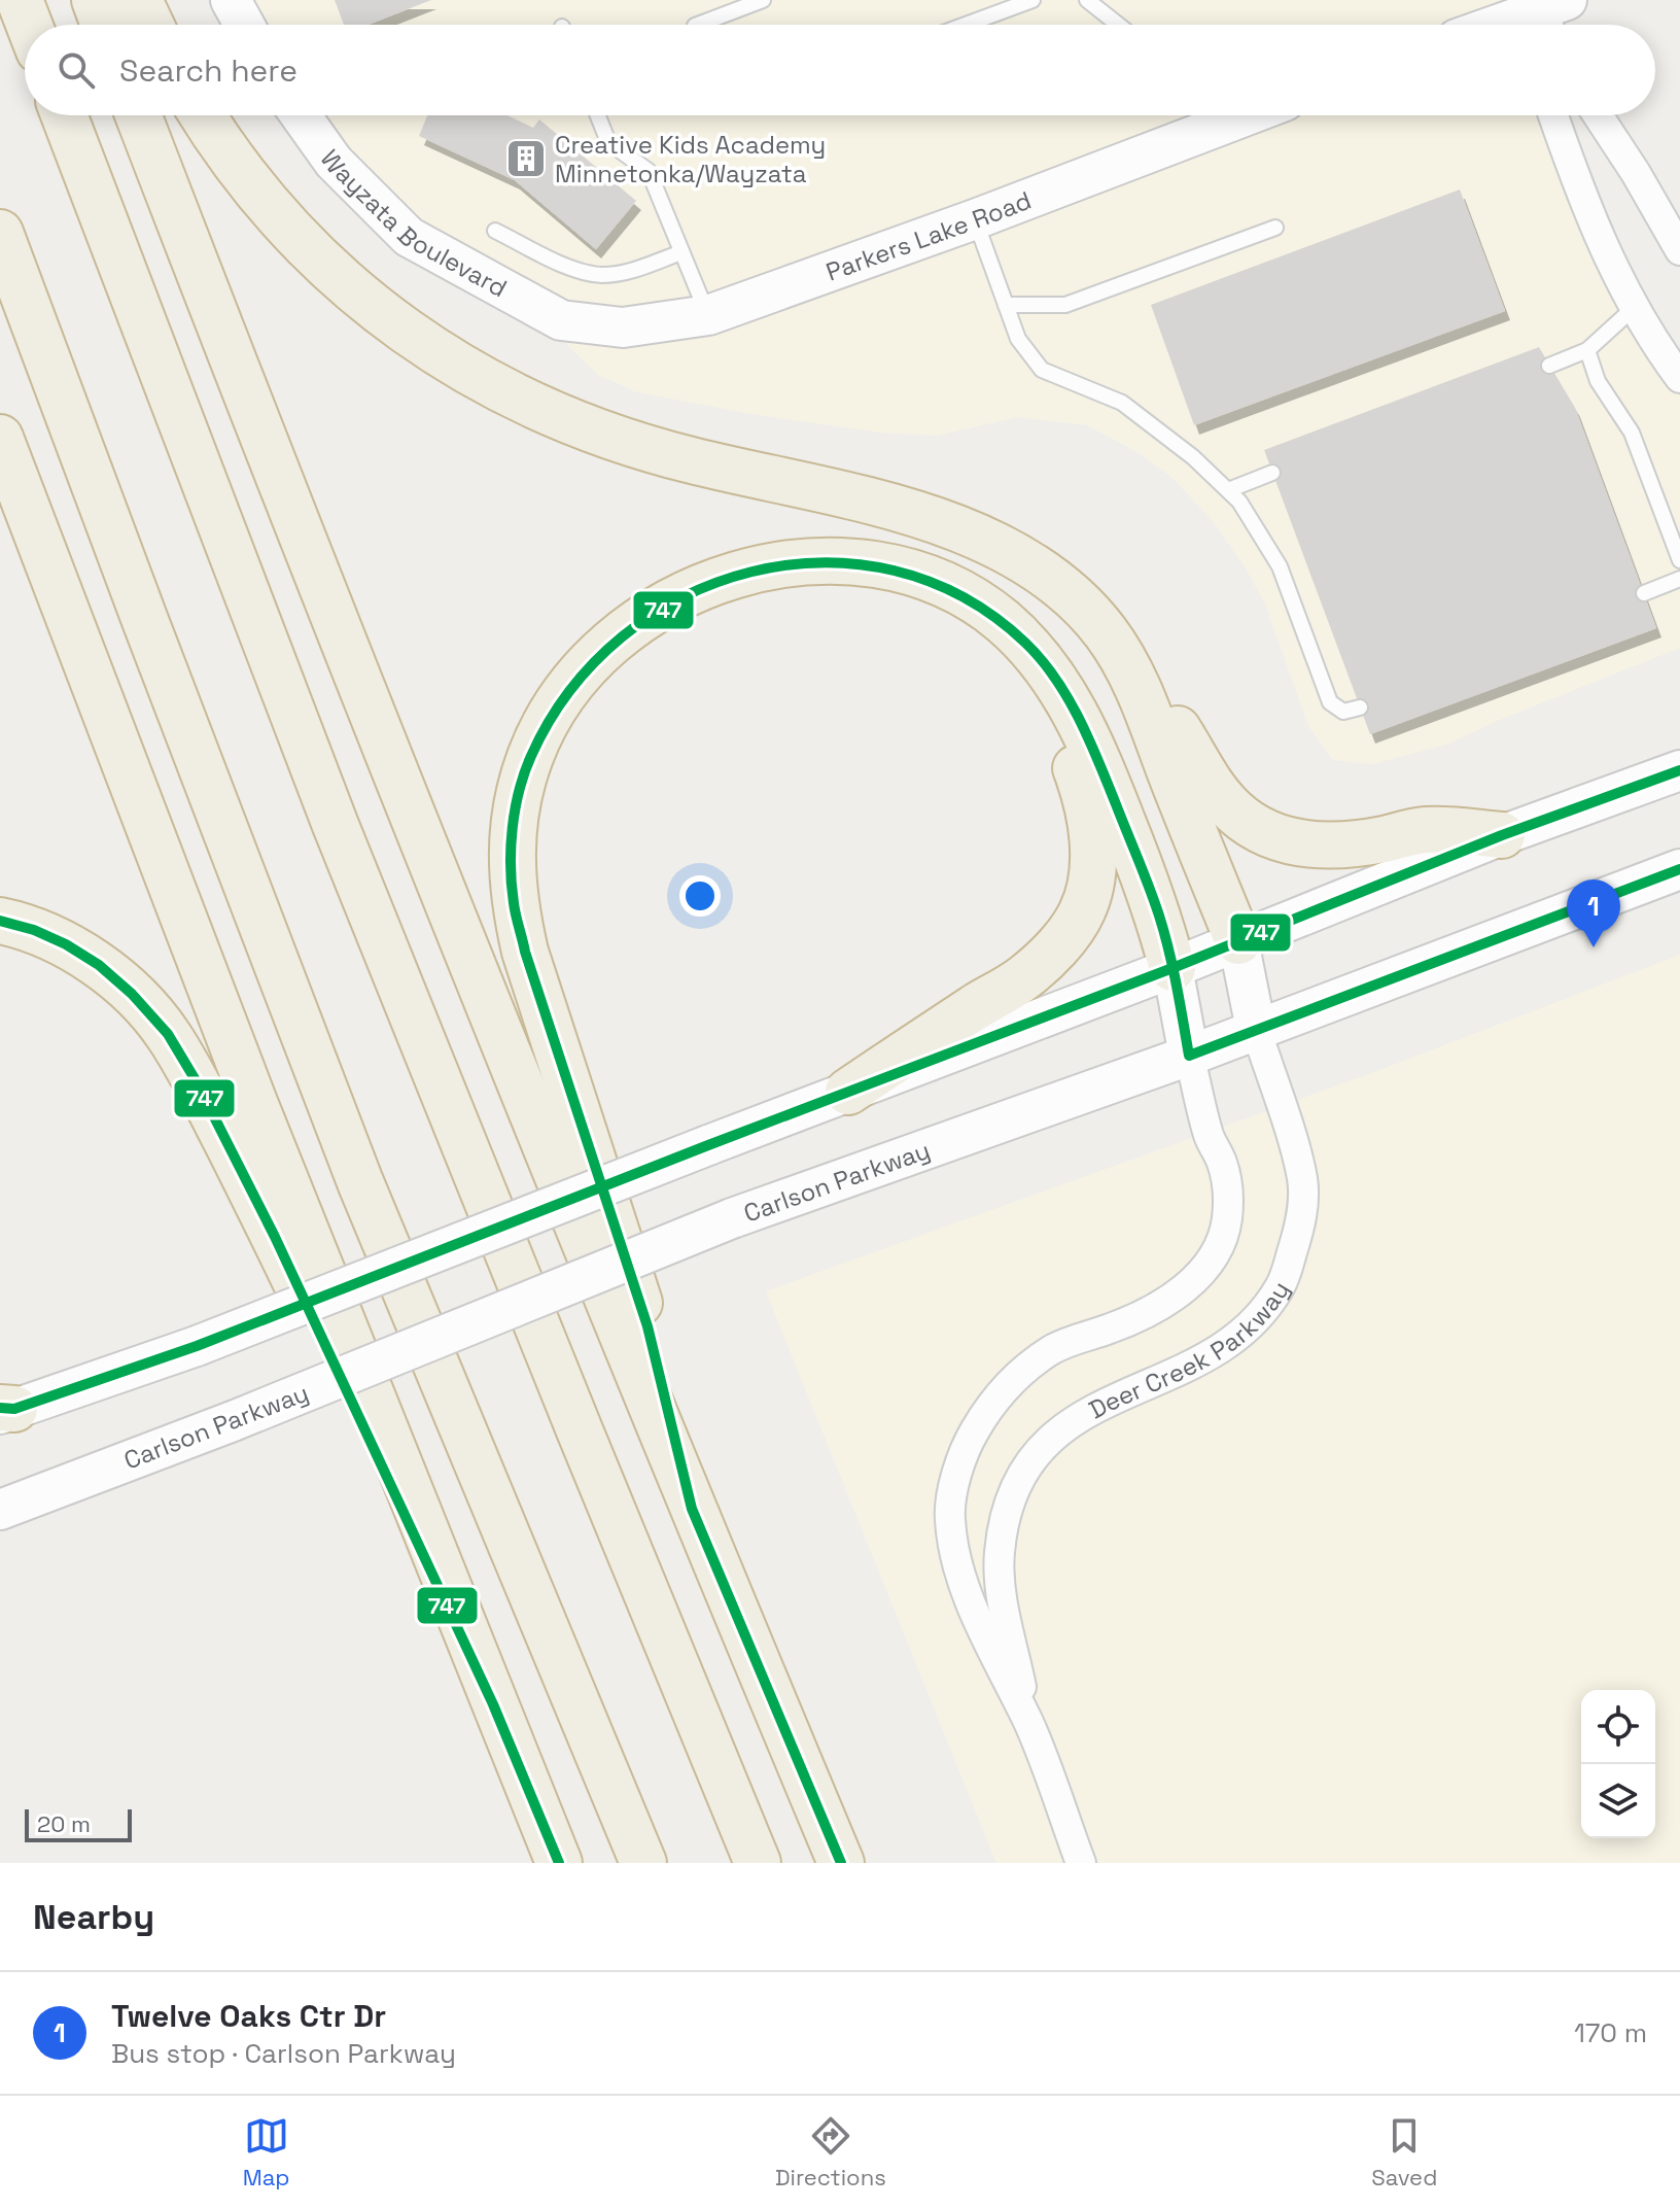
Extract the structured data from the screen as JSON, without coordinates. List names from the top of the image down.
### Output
{
  "streets": {
    "main road": [
      "Wayzata Boulevard",
      "Parkers Lake Road",
      "Carlson Parkway",
      "Deer Creek Parkway"
    ]
  },
  "crossings": [
    ["Wayzata Boulevard", "Parkers Lake Road"],
    ["Carlson Parkway", "Deer Creek Parkway"]
  ],
  "places": {
    "building": ["Creative Kids Academy Minnetonka/Wayzata"]
  },
  "lines": ["transit line 747"],
  "scale_bar": "20 m",
  "page": {
    "search": "Search here",
    "pins": "1",
    "scale": "20 m",
    "heading": "Nearby",
    "list": [
      {
        "mark": "1",
        "name": "Twelve Oaks Ctr Dr",
        "note": "Bus stop · Carlson Parkway",
        "value": "170 m"
      }
    ],
    "nav": ["Map", "Directions", "Saved"]
  }
}
